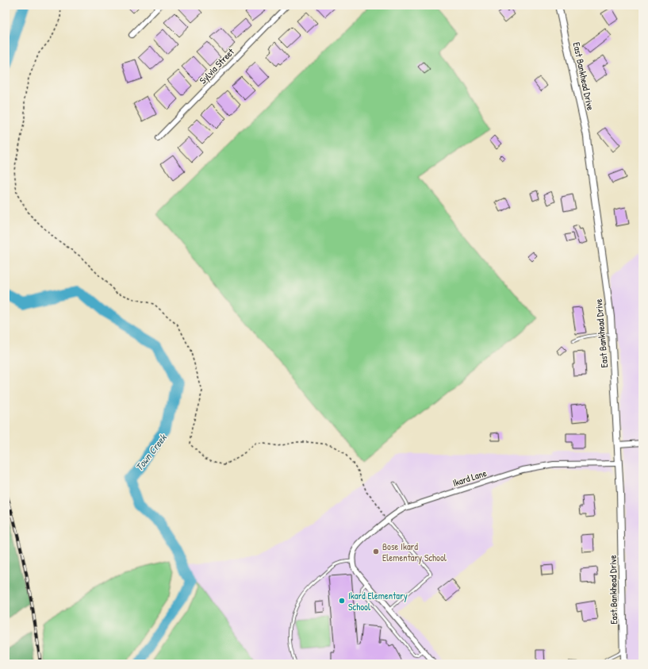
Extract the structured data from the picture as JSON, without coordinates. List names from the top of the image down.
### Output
{
  "streets": {
    "street": ["Sylvia Street", "East Bankhead Drive", "Ikard Lane"]
  },
  "crossings": [
    ["East Bankhead Drive", "Ikard Lane"]
  ],
  "water": ["Town Creek"],
  "places": ["Bose Ikard Elementary School", "Ikard Elementary School"]
}
